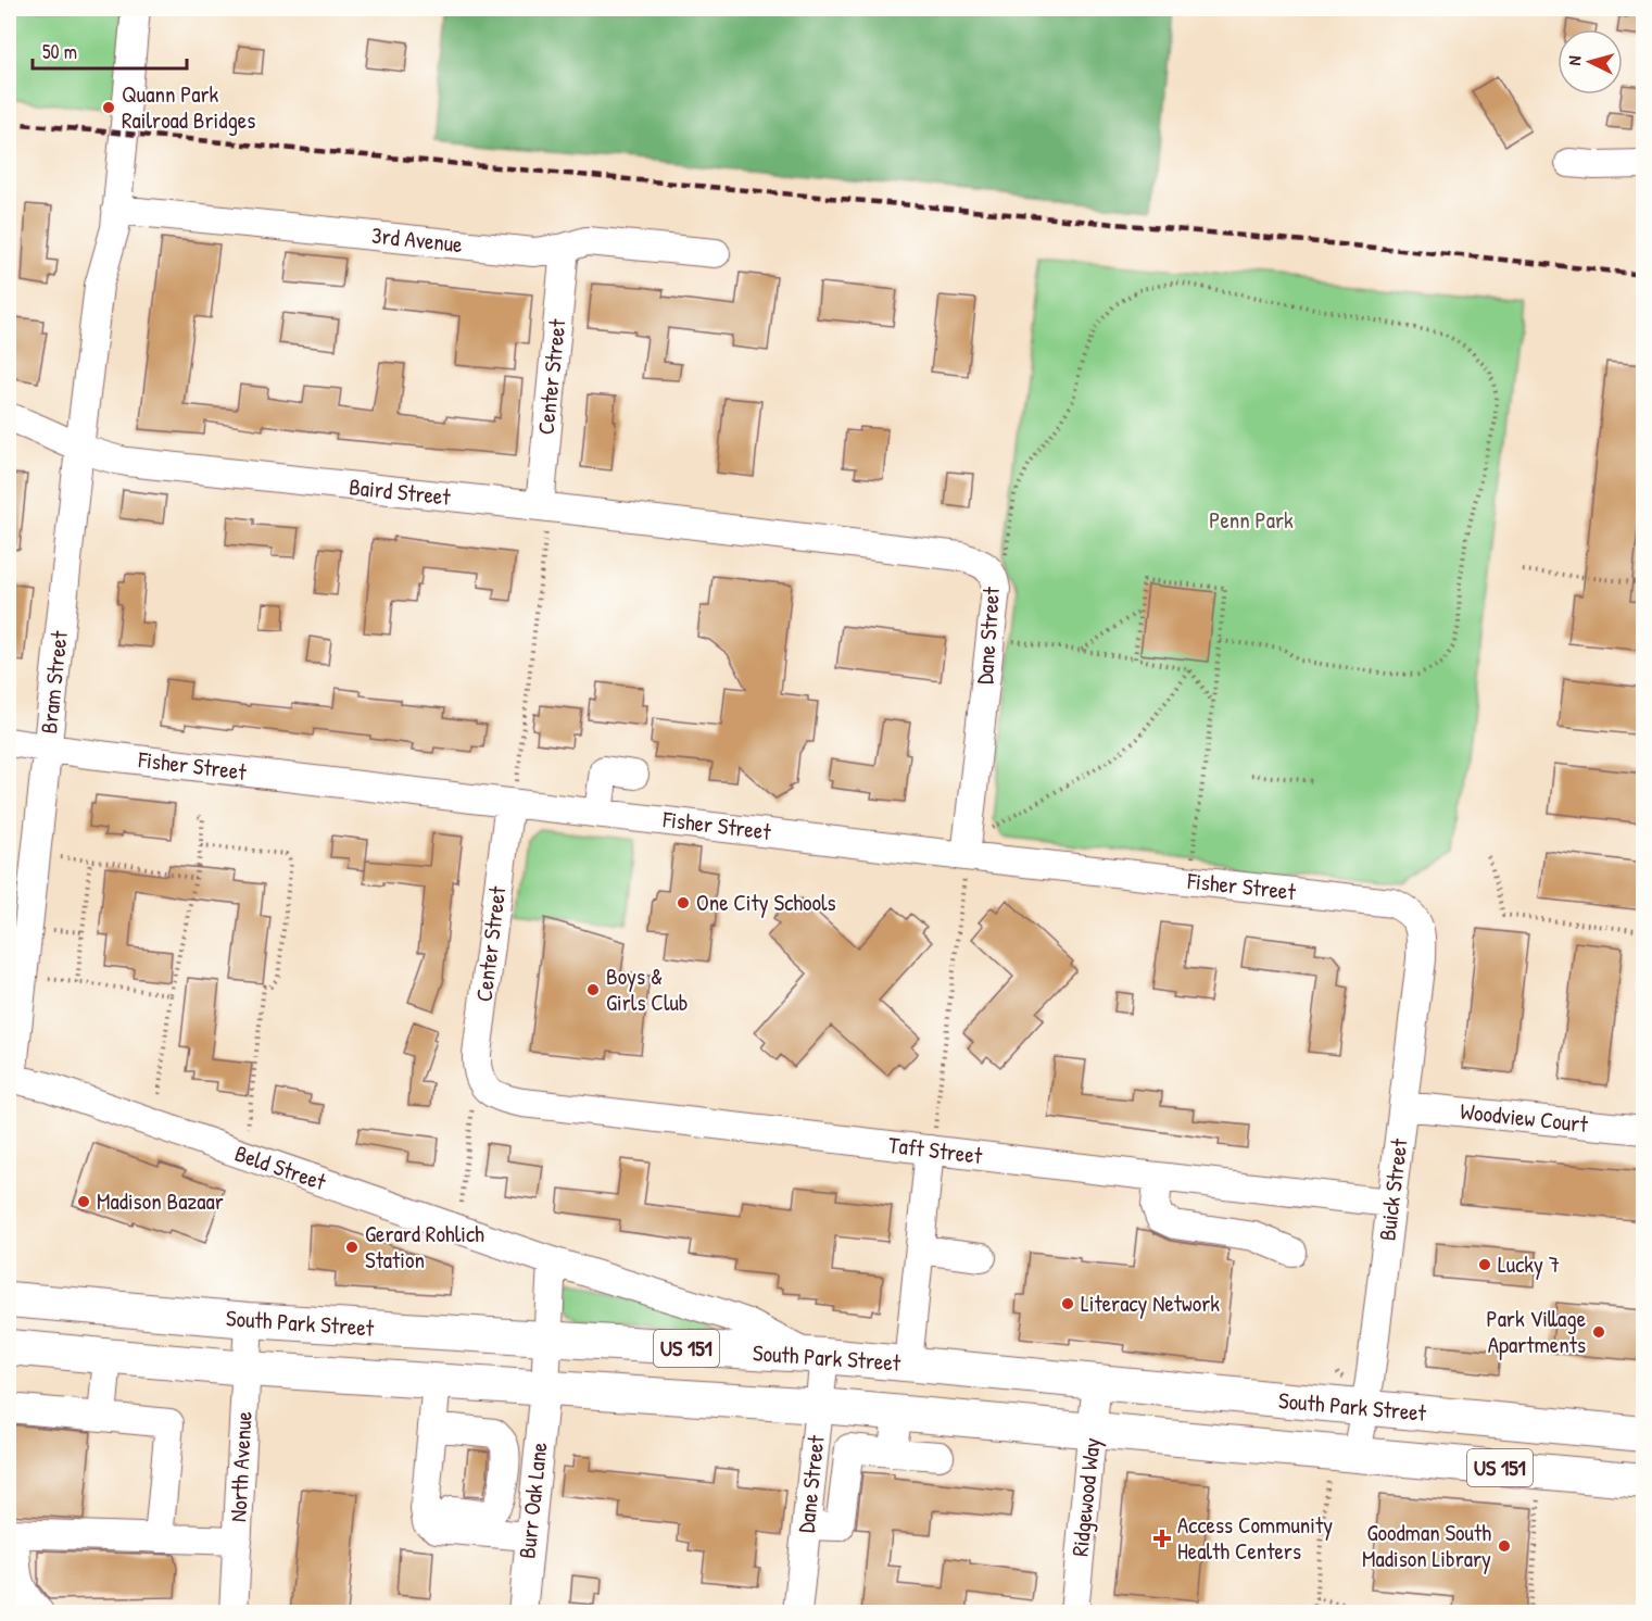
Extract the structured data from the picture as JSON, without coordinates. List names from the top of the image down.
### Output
{
  "streets": {
    "main road": ["South Park Street", "US 151"],
    "street": [
      "3rd Avenue",
      "Center Street",
      "Baird Street",
      "Dane Street",
      "Bram Street",
      "Fisher Street",
      "Woodview Court",
      "Taft Street",
      "Beld Street",
      "Buick Street",
      "North Avenue",
      "Ridgewood Way",
      "Burr Oak Lane"
    ]
  },
  "crossings": [
    ["3rd Avenue", "Center Street"],
    ["3rd Avenue", "Bram Street"],
    ["Center Street", "Baird Street"],
    ["Center Street", "Fisher Street"],
    ["Center Street", "Taft Street"],
    ["Baird Street", "Dane Street"],
    ["Baird Street", "Bram Street"],
    ["Dane Street", "Fisher Street"],
    ["Dane Street", "Beld Street"],
    ["Dane Street", "South Park Street"],
    ["Bram Street", "Fisher Street"],
    ["Bram Street", "Beld Street"],
    ["Fisher Street", "Buick Street"],
    ["Woodview Court", "Buick Street"],
    ["Taft Street", "Buick Street"],
    ["Beld Street", "South Park Street"],
    ["Buick Street", "South Park Street"],
    ["South Park Street", "North Avenue"],
    ["South Park Street", "Ridgewood Way"],
    ["South Park Street", "Burr Oak Lane"]
  ],
  "parks": ["Penn Park"],
  "places": {
    "other": [
      "Quann Park Railroad Bridges",
      "One City Schools",
      "Boys & Girls Club",
      "Madison Bazaar",
      "Gerard Rohlich Station",
      "Lucky 7",
      "Literacy Network",
      "Park Village Apartments",
      "Goodman South Madison Library"
    ],
    "health": ["Access Community Health Centers"]
  },
  "scale_bar": "50 m",
  "north": "left"
}
